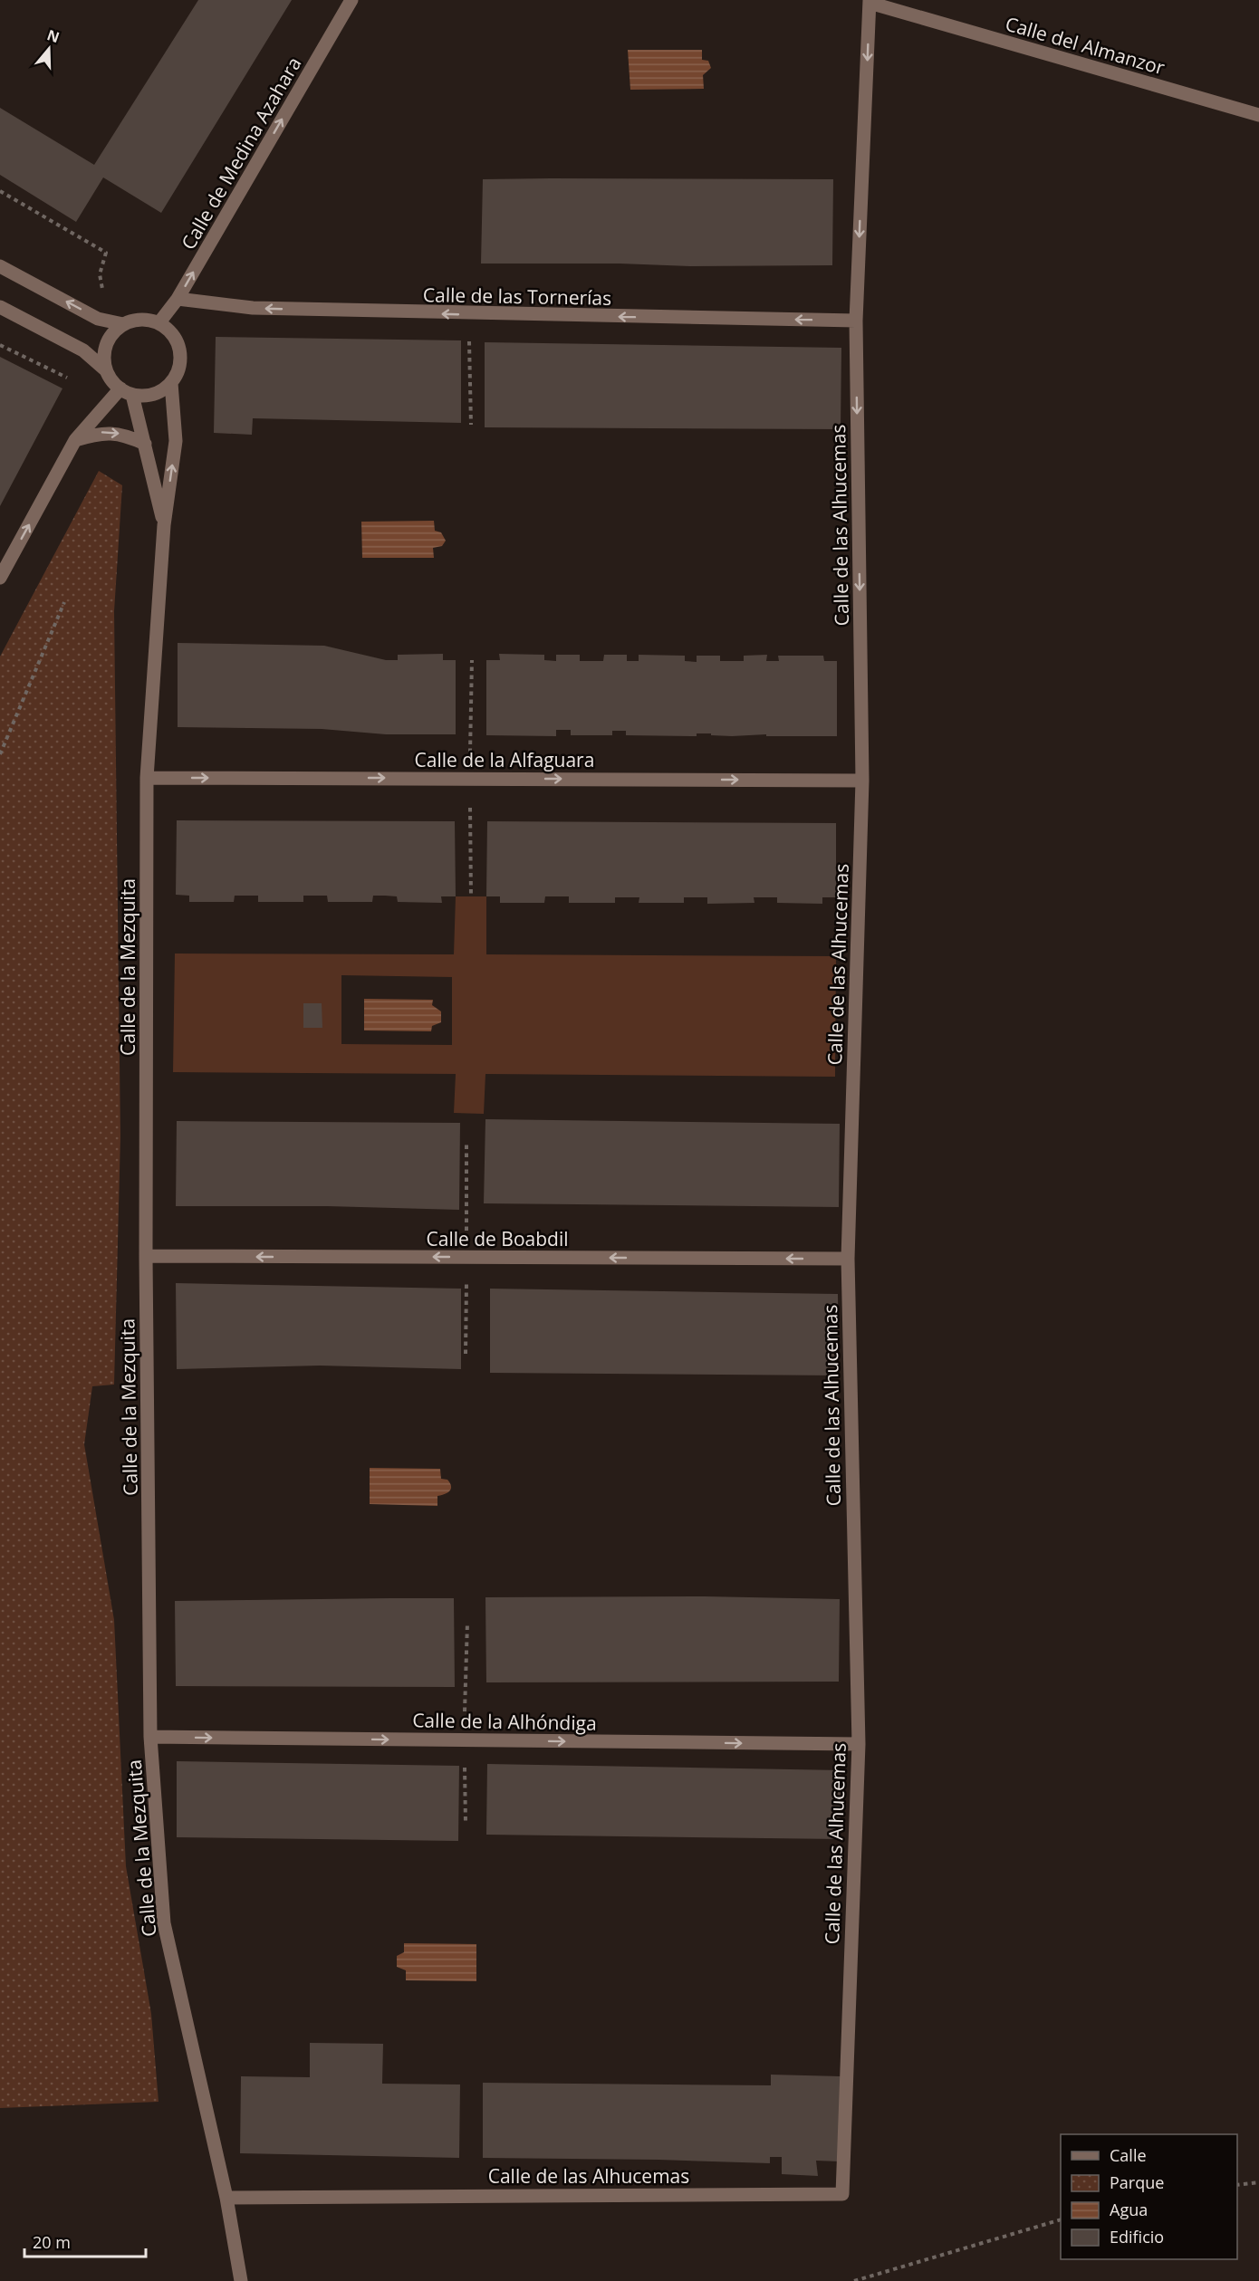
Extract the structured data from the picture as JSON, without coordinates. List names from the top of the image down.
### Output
{
  "streets": {
    "street": [
      "Calle del Almanzor",
      "Calle de Medina Azahara",
      "Calle de las Tornerías",
      "Calle de las Alhucemas",
      "Calle de la Alfaguara",
      "Calle de la Mezquita",
      "Calle de Boabdil",
      "Calle de la Alhóndiga"
    ]
  },
  "crossings": [
    ["Calle del Almanzor", "Calle de las Alhucemas"],
    ["Calle de Medina Azahara", "Calle de las Tornerías"],
    ["Calle de Medina Azahara", "Calle de la Mezquita"],
    ["Calle de las Tornerías", "Calle de las Alhucemas"],
    ["Calle de las Alhucemas", "Calle de la Alfaguara"],
    ["Calle de las Alhucemas", "Calle de la Mezquita"],
    ["Calle de las Alhucemas", "Calle de Boabdil"],
    ["Calle de las Alhucemas", "Calle de la Alhóndiga"],
    ["Calle de la Alfaguara", "Calle de la Mezquita"],
    ["Calle de la Mezquita", "Calle de Boabdil"],
    ["Calle de la Mezquita", "Calle de la Alhóndiga"]
  ],
  "one_way": [
    "Calle de Medina Azahara",
    "Calle de las Tornerías",
    "Calle de la Alfaguara",
    "Calle de Boabdil",
    "Calle de la Alhóndiga"
  ],
  "legend": [
    "Calle",
    "Parque",
    "Agua",
    "Edificio"
  ],
  "scale_bar": "20 m",
  "north": "top"
}
